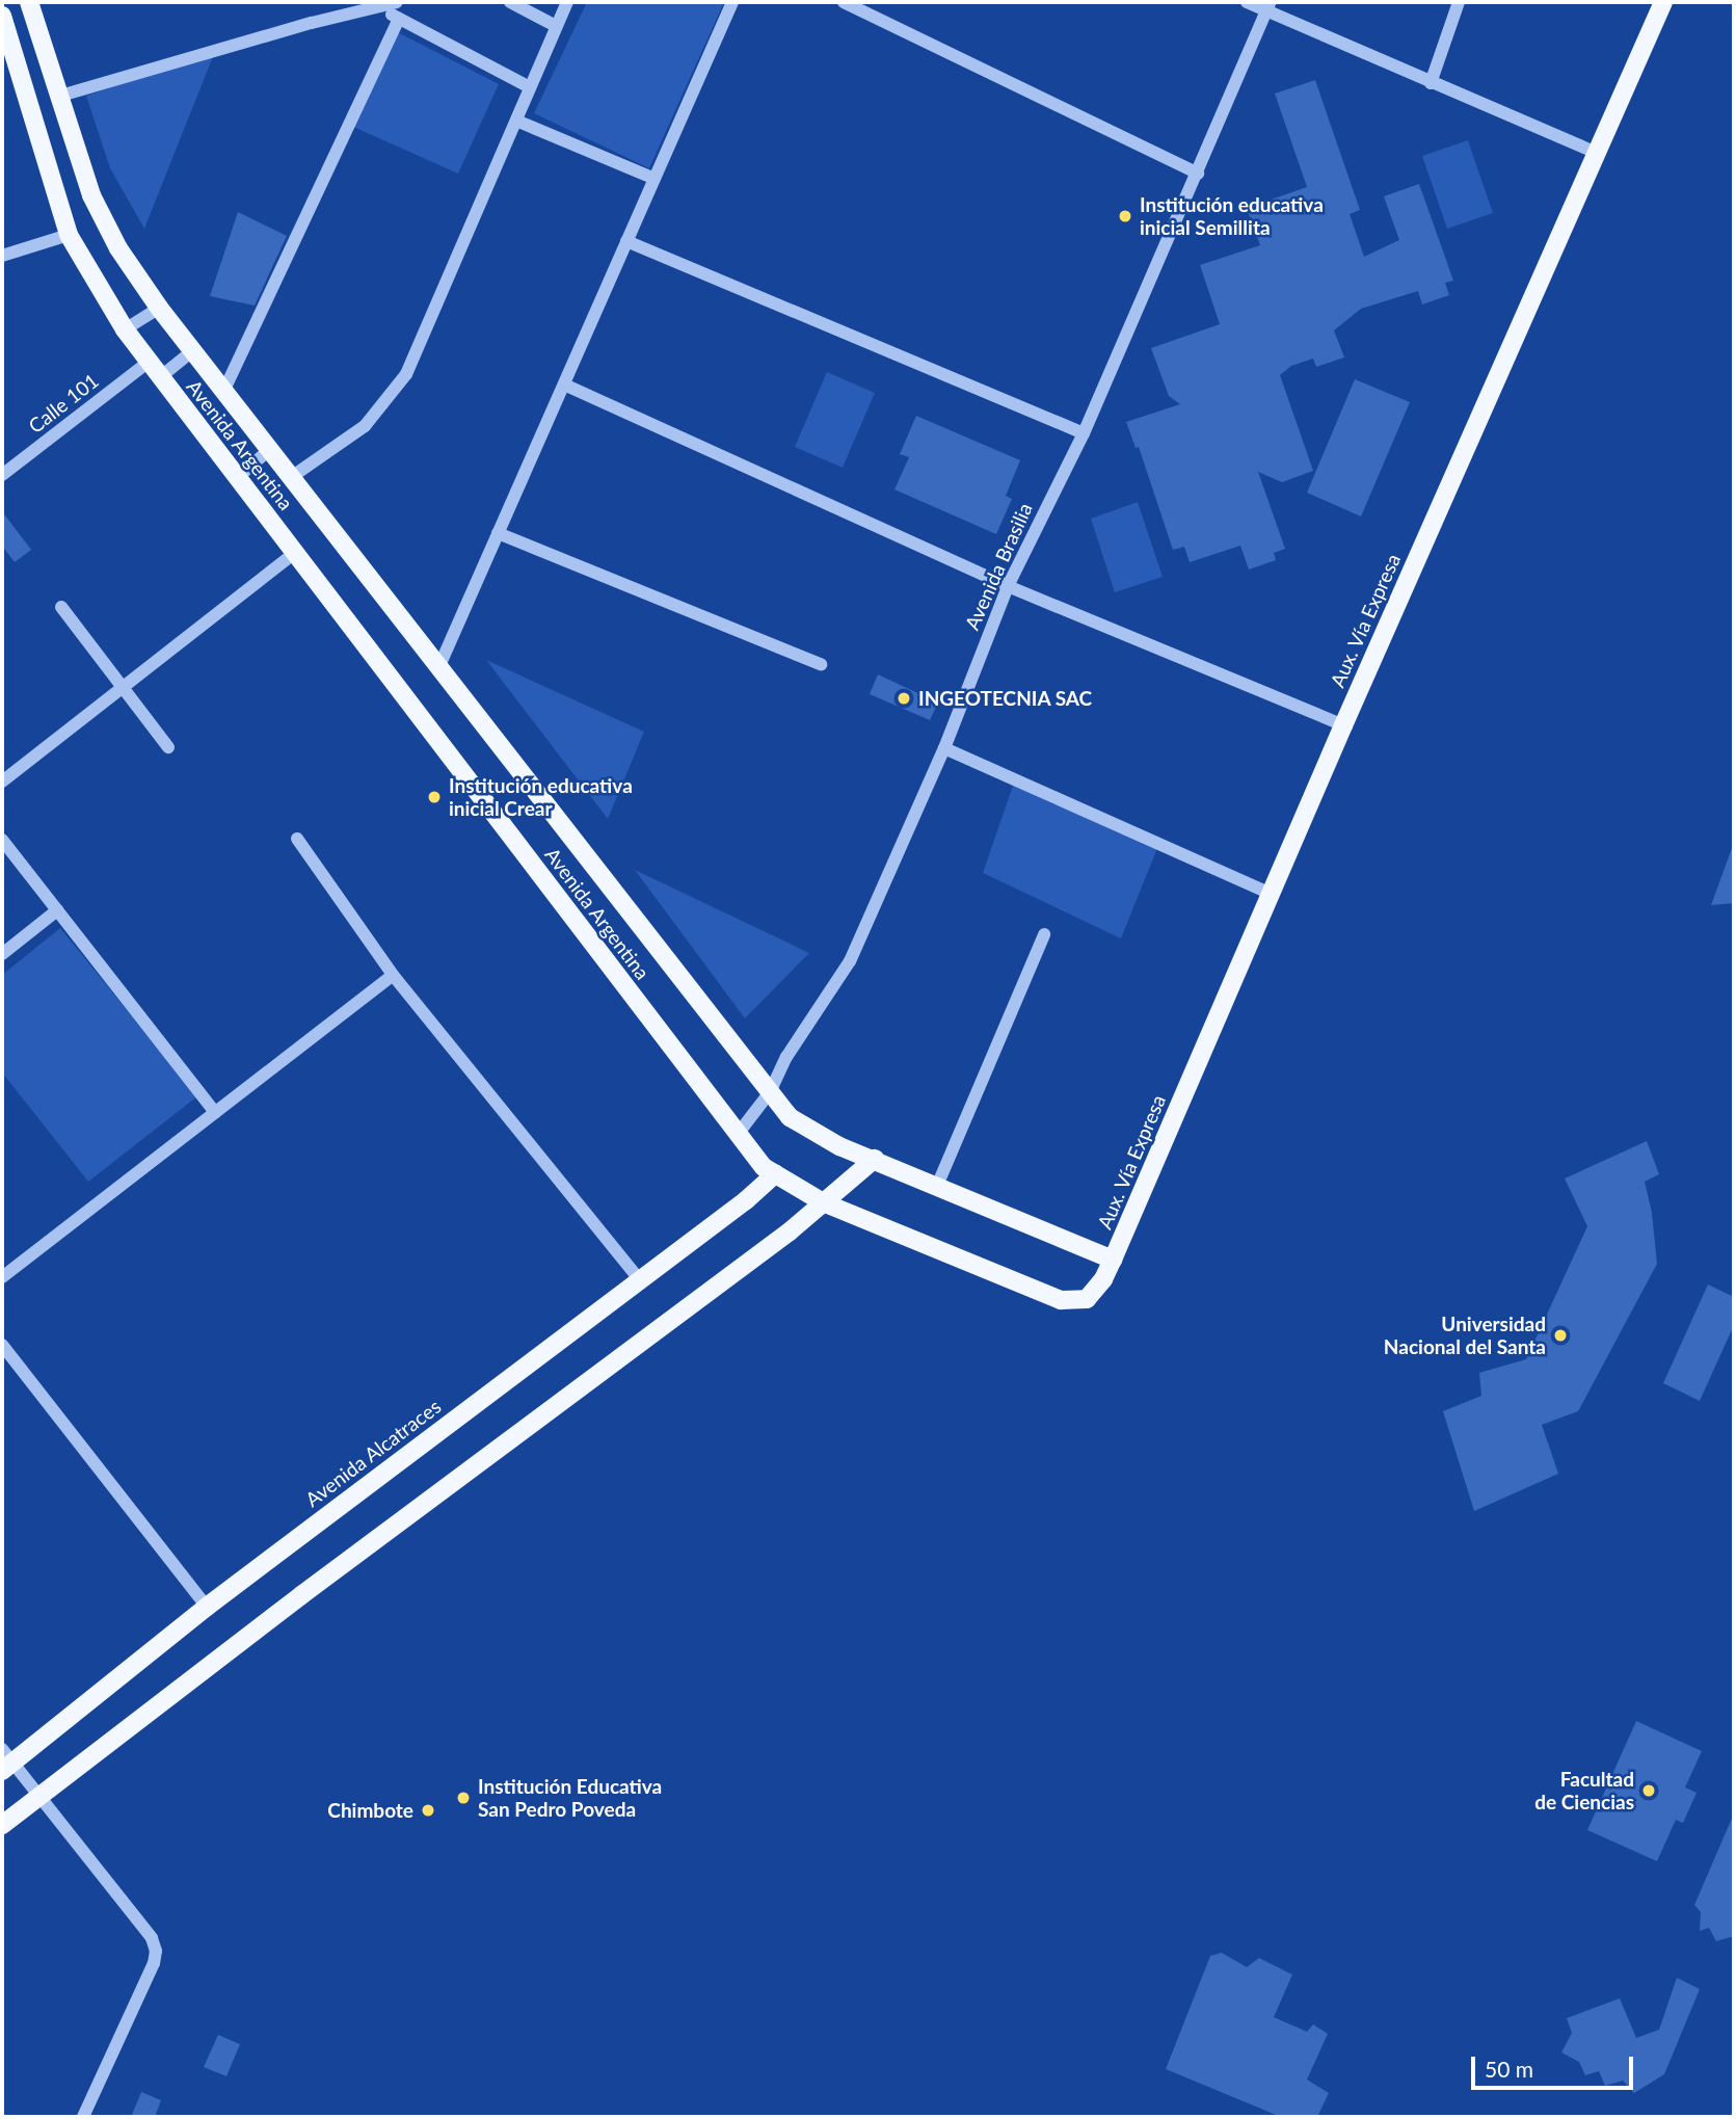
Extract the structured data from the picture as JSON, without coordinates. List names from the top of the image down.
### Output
{
  "streets": {
    "main road": ["Avenida Argentina", "Aux. Vía Expresa", "Avenida Alcatraces"],
    "street": ["Calle 101", "Avenida Brasilia"]
  },
  "crossings": [
    ["Calle 101", "Avenida Argentina"],
    ["Avenida Argentina", "Avenida Brasilia"],
    ["Avenida Argentina", "Aux. Vía Expresa"],
    ["Avenida Argentina", "Avenida Alcatraces"]
  ],
  "places": [
    "Institución educativa inicial Semillita",
    "INGEOTECNIA SAC",
    "Institución educativa inicial Crear",
    "Universidad Nacional del Santa",
    "Facultad de Ciencias",
    "Institución Educativa San Pedro Poveda",
    "Chimbote"
  ],
  "scale_bar": "50 m"
}
